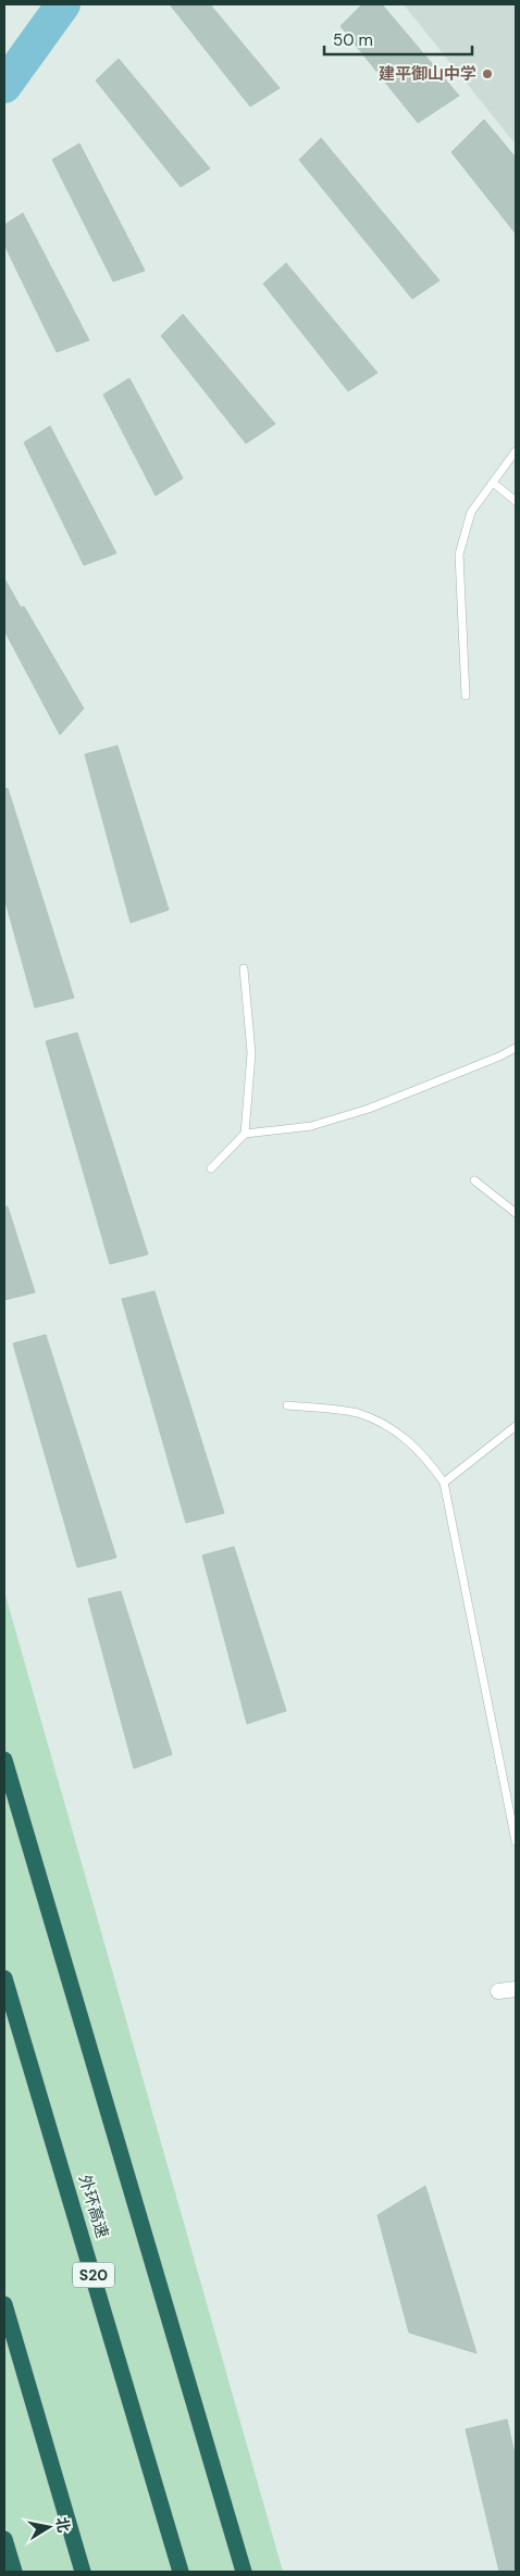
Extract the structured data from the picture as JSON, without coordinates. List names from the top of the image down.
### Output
{
  "streets": {
    "highway": ["外环高速", "S20"]
  },
  "places": ["建平御山中学"],
  "scale_bar": "50 m",
  "north": "right"
}
